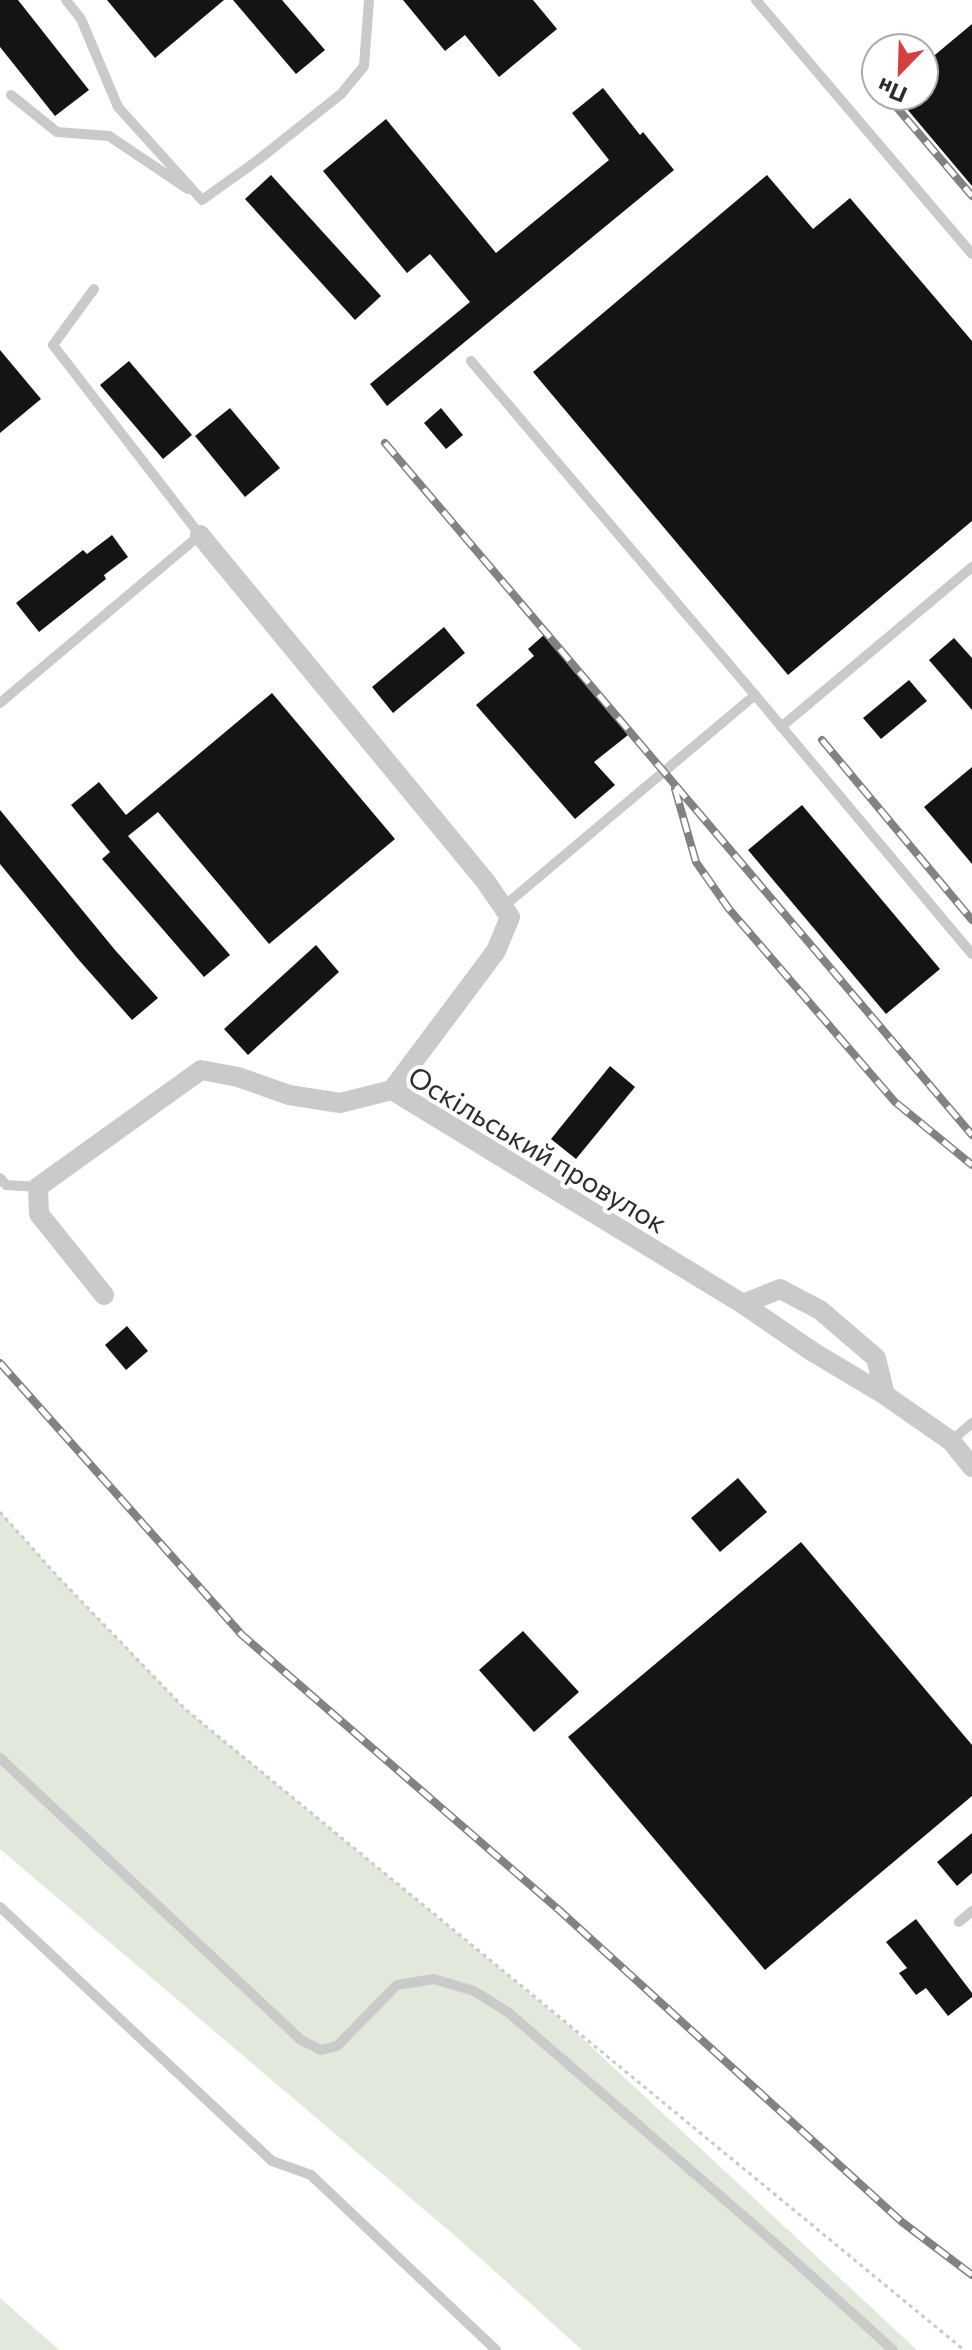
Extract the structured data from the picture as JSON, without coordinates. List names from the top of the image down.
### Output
{
  "streets": {
    "street": ["Оскільський провулок"]
  },
  "north": "bottom left"
}
